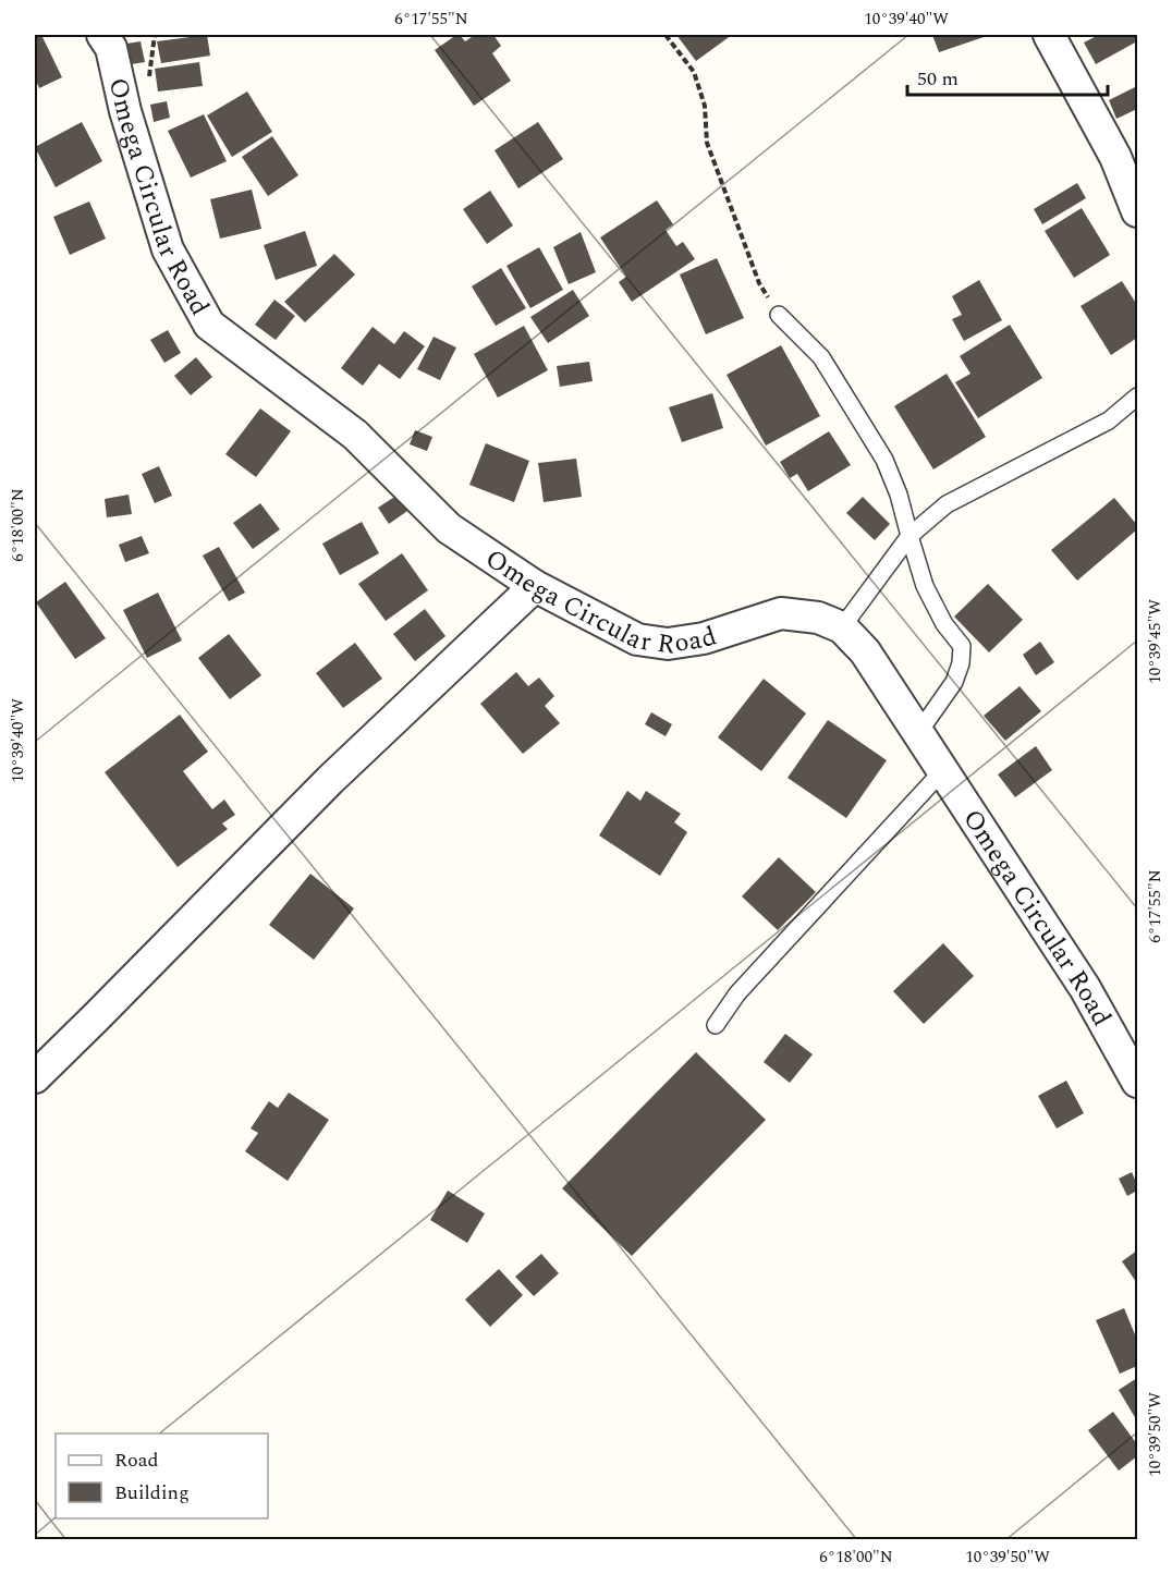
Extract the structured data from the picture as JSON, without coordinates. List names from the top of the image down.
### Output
{
  "streets": {
    "street": ["Omega Circular Road"]
  },
  "legend": ["Road", "Building"],
  "scale_bar": "50 m",
  "coordinates": [
    "6°17'55\"N",
    "10°39'40\"W",
    "6°18'00\"N",
    "10°39'45\"W",
    "10°39'50\"W"
  ]
}
